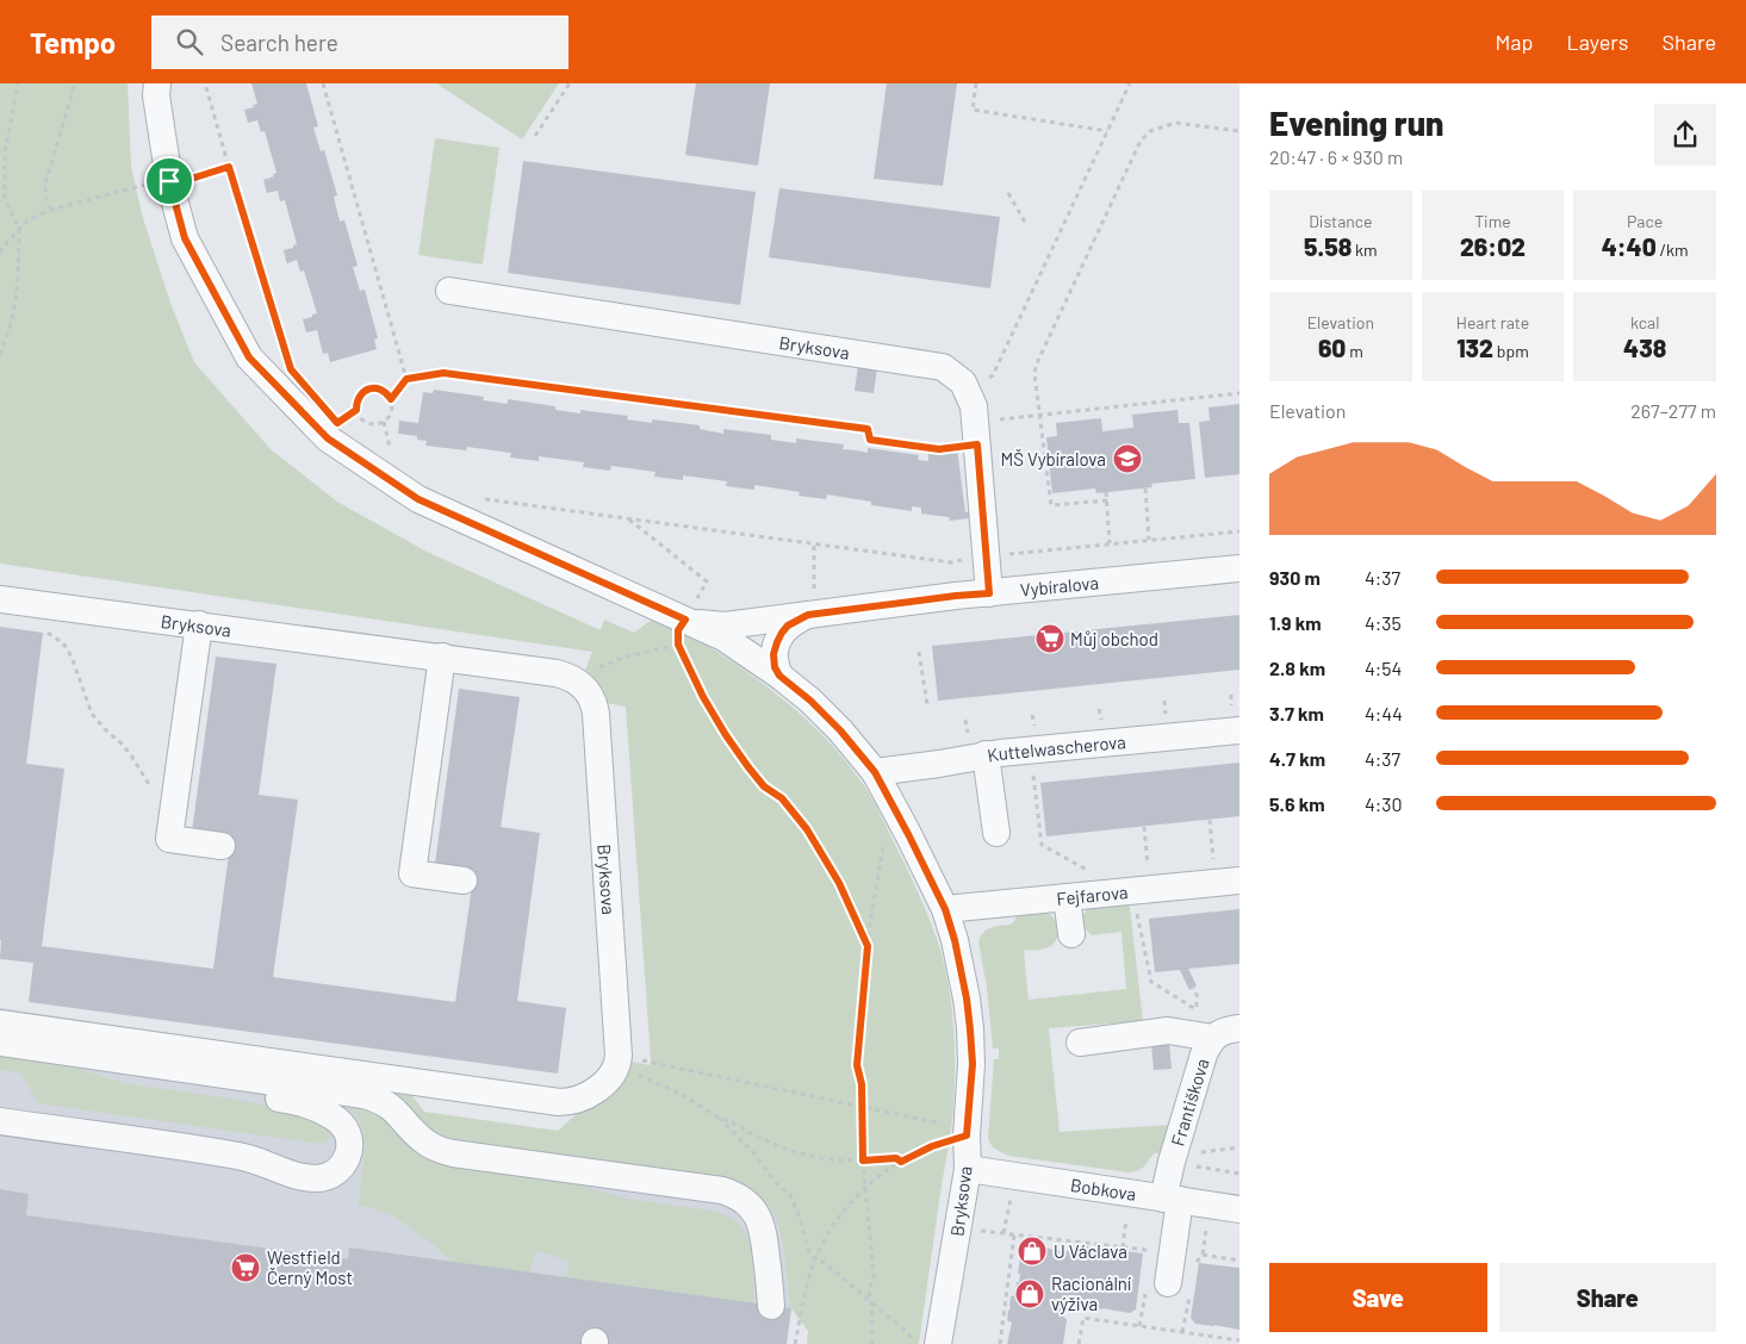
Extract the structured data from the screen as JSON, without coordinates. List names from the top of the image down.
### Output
{
  "streets": {
    "street": [
      "Bryksova",
      "Vybíralova",
      "Kuttelwascherova",
      "Fejfarova",
      "Františkova",
      "Bobkova"
    ]
  },
  "crossings": [
    ["Bryksova", "Vybíralova"],
    ["Bryksova", "Kuttelwascherova"],
    ["Bryksova", "Fejfarova"],
    ["Bryksova", "Bobkova"],
    ["Františkova", "Bobkova"]
  ],
  "places": {
    "school or university": ["MŠ Vybíralova"],
    "supermarket": ["Můj obchod", "Westfield Černý Most"],
    "shop": ["U Václava", "Racionální výživa"]
  },
  "page": {
    "header": "Tempo",
    "search": "Search here",
    "nav": ["Map", "Layers", "Share"],
    "heading": ["Evening run", "20:47 · 6 × 930 m"],
    "stats": [
      ["Distance", "5.58 km"],
      ["Time", "26:02"],
      ["Pace", "4:40 /km"],
      ["Elevation", "60 m"],
      ["Heart rate", "132 bpm"],
      ["kcal", "438"]
    ],
    "chart": ["Elevation", "267–277 m"],
    "list": [
      {
        "name": "930 m",
        "note": "4:37"
      },
      {
        "name": "1.9 km",
        "note": "4:35"
      },
      {
        "name": "2.8 km",
        "note": "4:54"
      },
      {
        "name": "3.7 km",
        "note": "4:44"
      },
      {
        "name": "4.7 km",
        "note": "4:37"
      },
      {
        "name": "5.6 km",
        "note": "4:30"
      }
    ],
    "buttons": ["Save", "Share"]
  }
}
